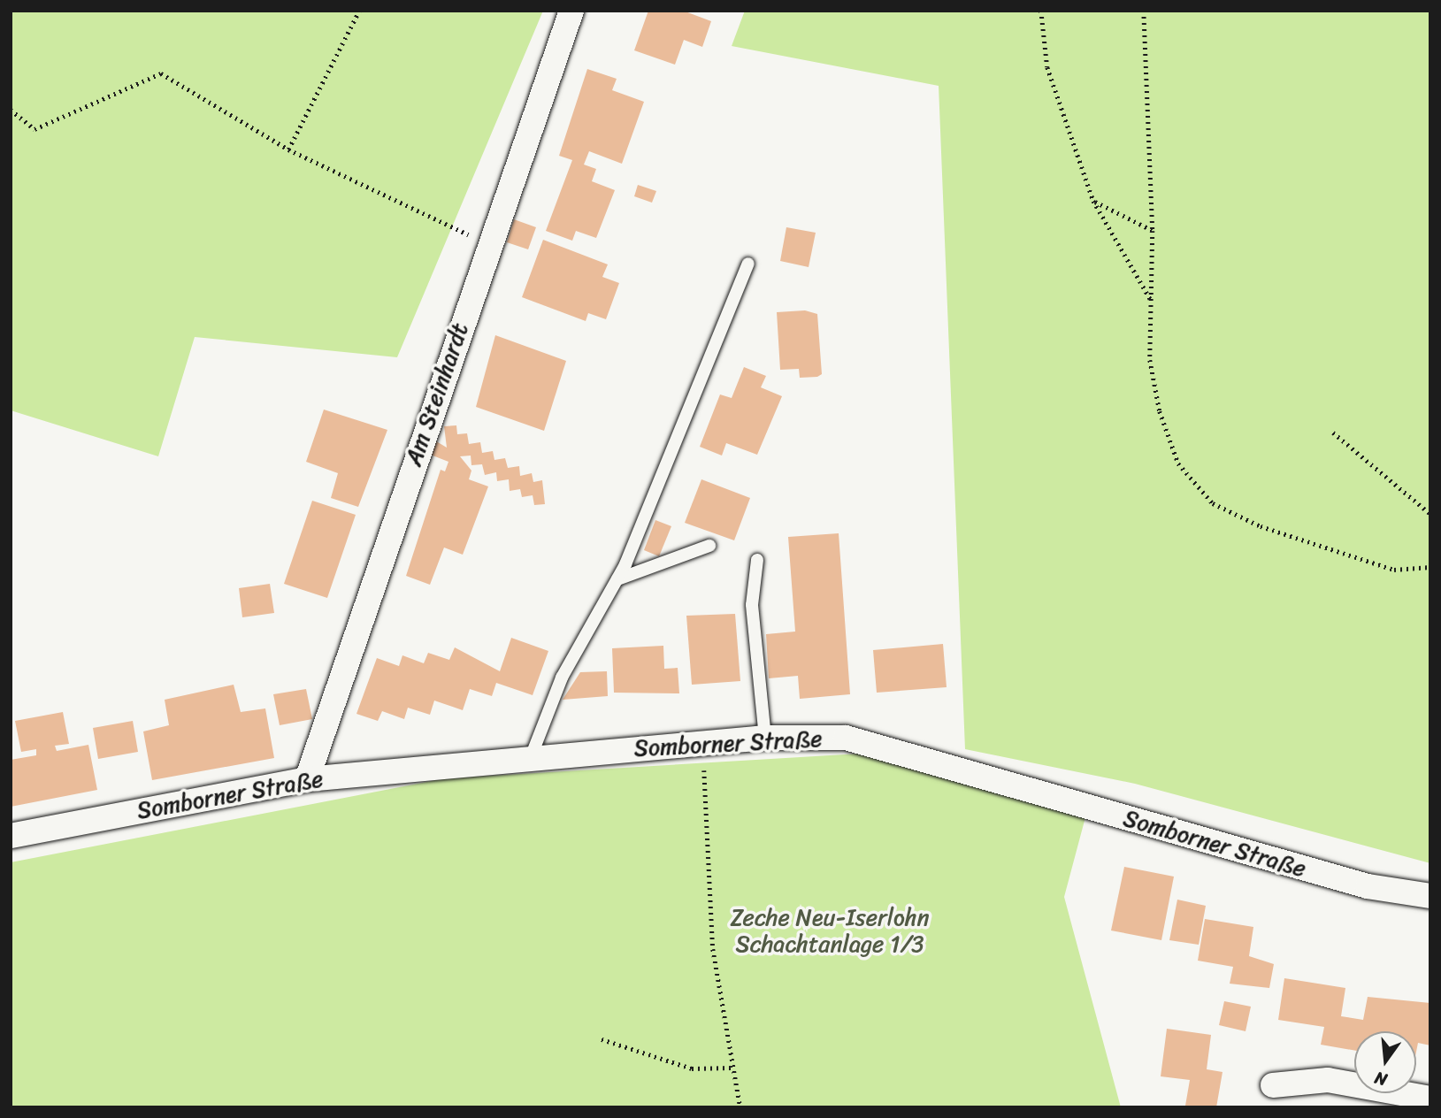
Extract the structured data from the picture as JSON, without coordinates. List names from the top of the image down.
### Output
{
  "streets": {
    "street": ["Am Steinhardt", "Somborner Straße"]
  },
  "crossings": [
    ["Am Steinhardt", "Somborner Straße"]
  ],
  "parks": ["Zeche Neu-Iserlohn Schachtanlage 1/3"],
  "north": "bottom"
}
